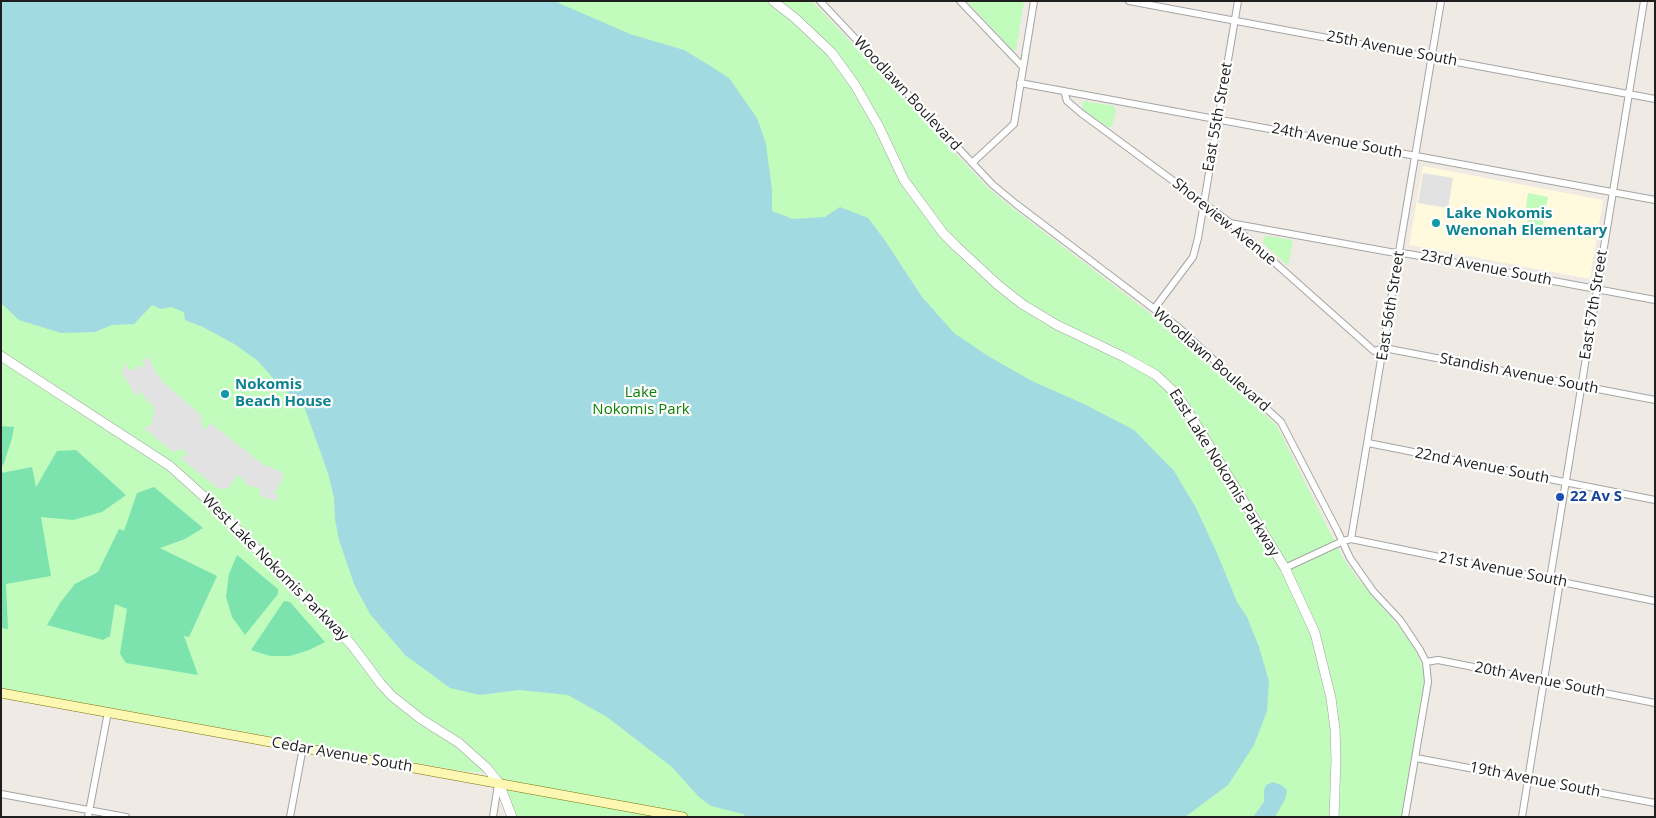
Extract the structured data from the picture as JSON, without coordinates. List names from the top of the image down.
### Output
{
  "streets": {
    "main road": ["Cedar Avenue South"],
    "street": [
      "25th Avenue South",
      "Woodlawn Boulevard",
      "East 55th Street",
      "24th Avenue South",
      "Shoreview Avenue",
      "23rd Avenue South",
      "East 57th Street",
      "East 56th Street",
      "Standish Avenue South",
      "22nd Avenue South",
      "East Lake Nokomis Parkway",
      "West Lake Nokomis Parkway",
      "21st Avenue South",
      "20th Avenue South",
      "19th Avenue South"
    ]
  },
  "crossings": [
    ["25th Avenue South", "East 55th Street"],
    ["25th Avenue South", "East 57th Street"],
    ["25th Avenue South", "East 56th Street"],
    ["Woodlawn Boulevard", "East 55th Street"],
    ["Woodlawn Boulevard", "20th Avenue South"],
    ["Woodlawn Boulevard", "19th Avenue South"],
    ["East 55th Street", "24th Avenue South"],
    ["East 55th Street", "Shoreview Avenue"],
    ["24th Avenue South", "Shoreview Avenue"],
    ["24th Avenue South", "East 57th Street"],
    ["24th Avenue South", "East 56th Street"],
    ["Shoreview Avenue", "23rd Avenue South"],
    ["Shoreview Avenue", "East 56th Street"],
    ["Shoreview Avenue", "Standish Avenue South"],
    ["23rd Avenue South", "East 57th Street"],
    ["23rd Avenue South", "East 56th Street"],
    ["East 57th Street", "Standish Avenue South"],
    ["East 57th Street", "22nd Avenue South"],
    ["East 57th Street", "21st Avenue South"],
    ["East 56th Street", "Standish Avenue South"],
    ["East 56th Street", "22nd Avenue South"],
    ["East 56th Street", "21st Avenue South"],
    ["West Lake Nokomis Parkway", "Cedar Avenue South"]
  ],
  "parks": ["Lake Nokomis Park"],
  "places": ["Lake Nokomis Wenonah Elementary", "Nokomis Beach House", "22 Av S"]
}
